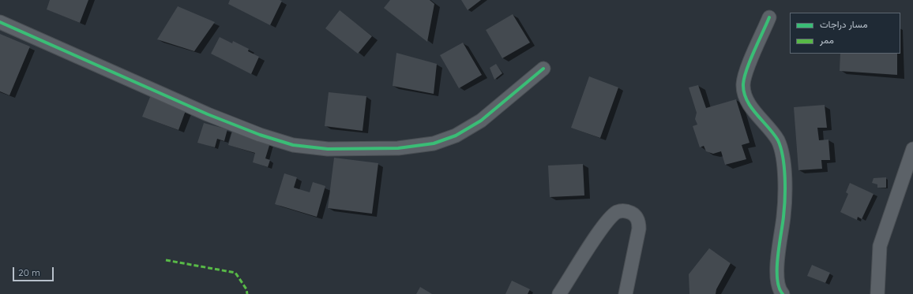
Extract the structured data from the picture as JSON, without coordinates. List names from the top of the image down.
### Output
{
  "legend": ["مسار دراجات", "ممر"],
  "scale_bar": "20 m"
}
